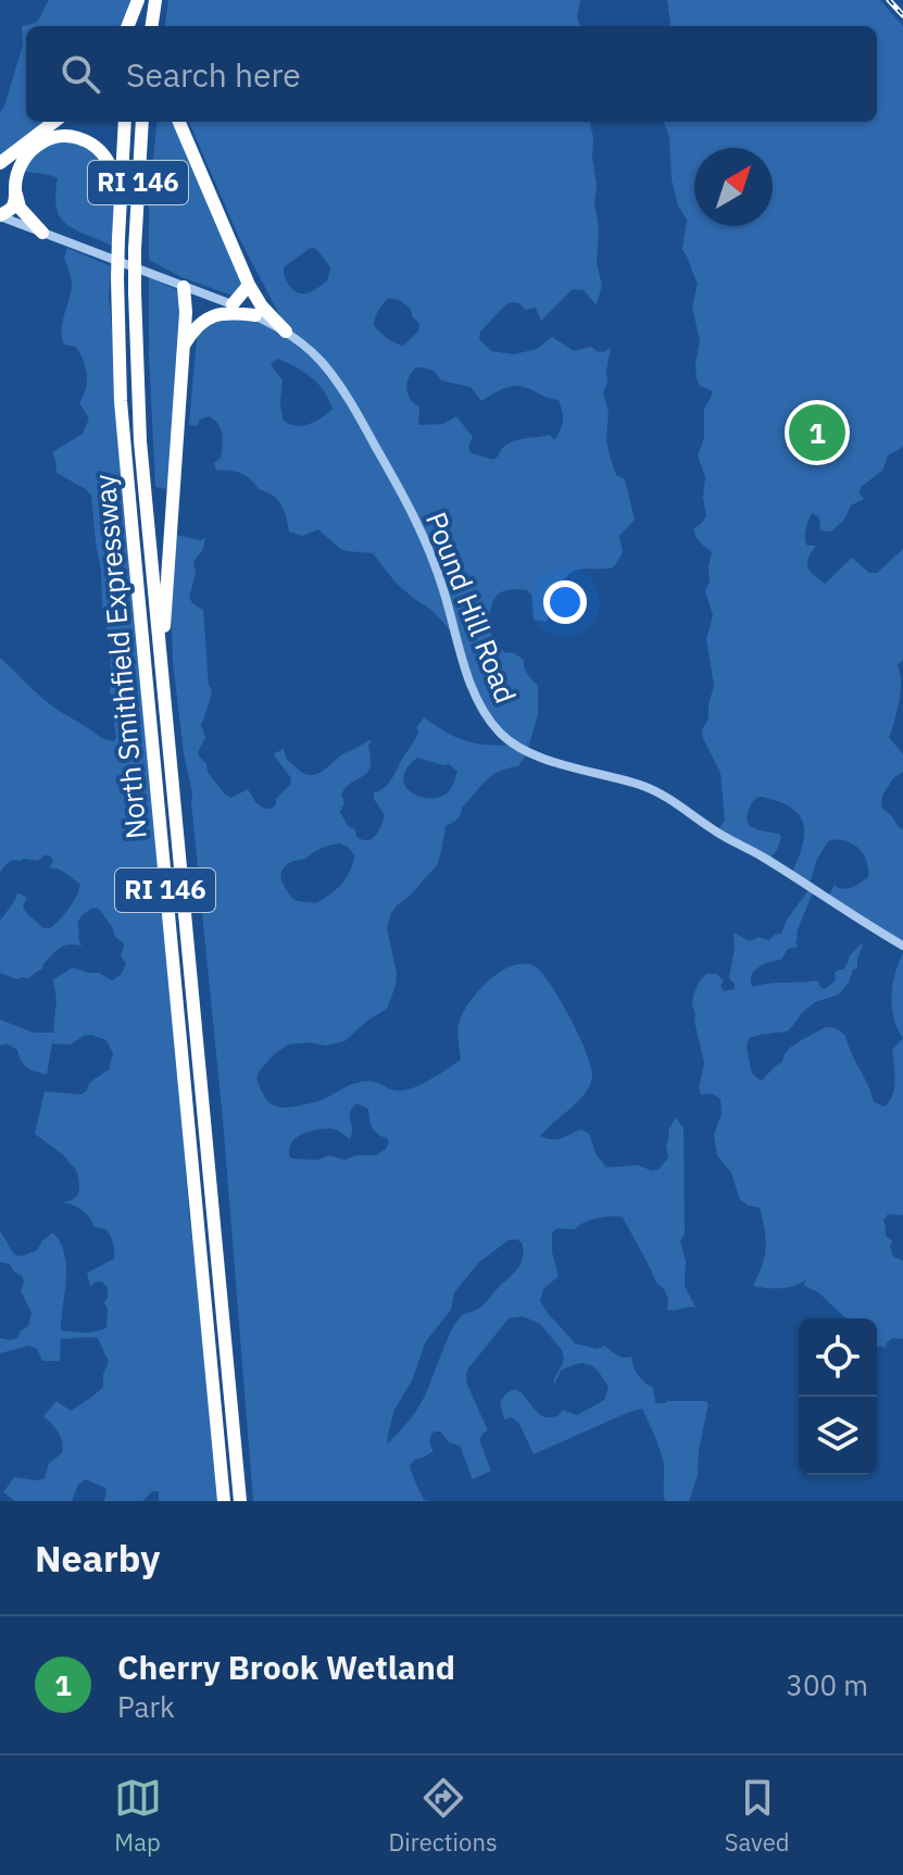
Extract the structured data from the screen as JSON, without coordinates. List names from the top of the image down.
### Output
{
  "streets": {
    "highway": ["RI 146", "North Smithfield Expressway"],
    "street": ["Pound Hill Road"]
  },
  "north": "top right",
  "page": {
    "search": "Search here",
    "pins": "1",
    "heading": "Nearby",
    "list": [
      {
        "mark": "1",
        "name": "Cherry Brook Wetland",
        "note": "Park",
        "value": "300 m"
      }
    ],
    "nav": ["Map", "Directions", "Saved"]
  }
}
